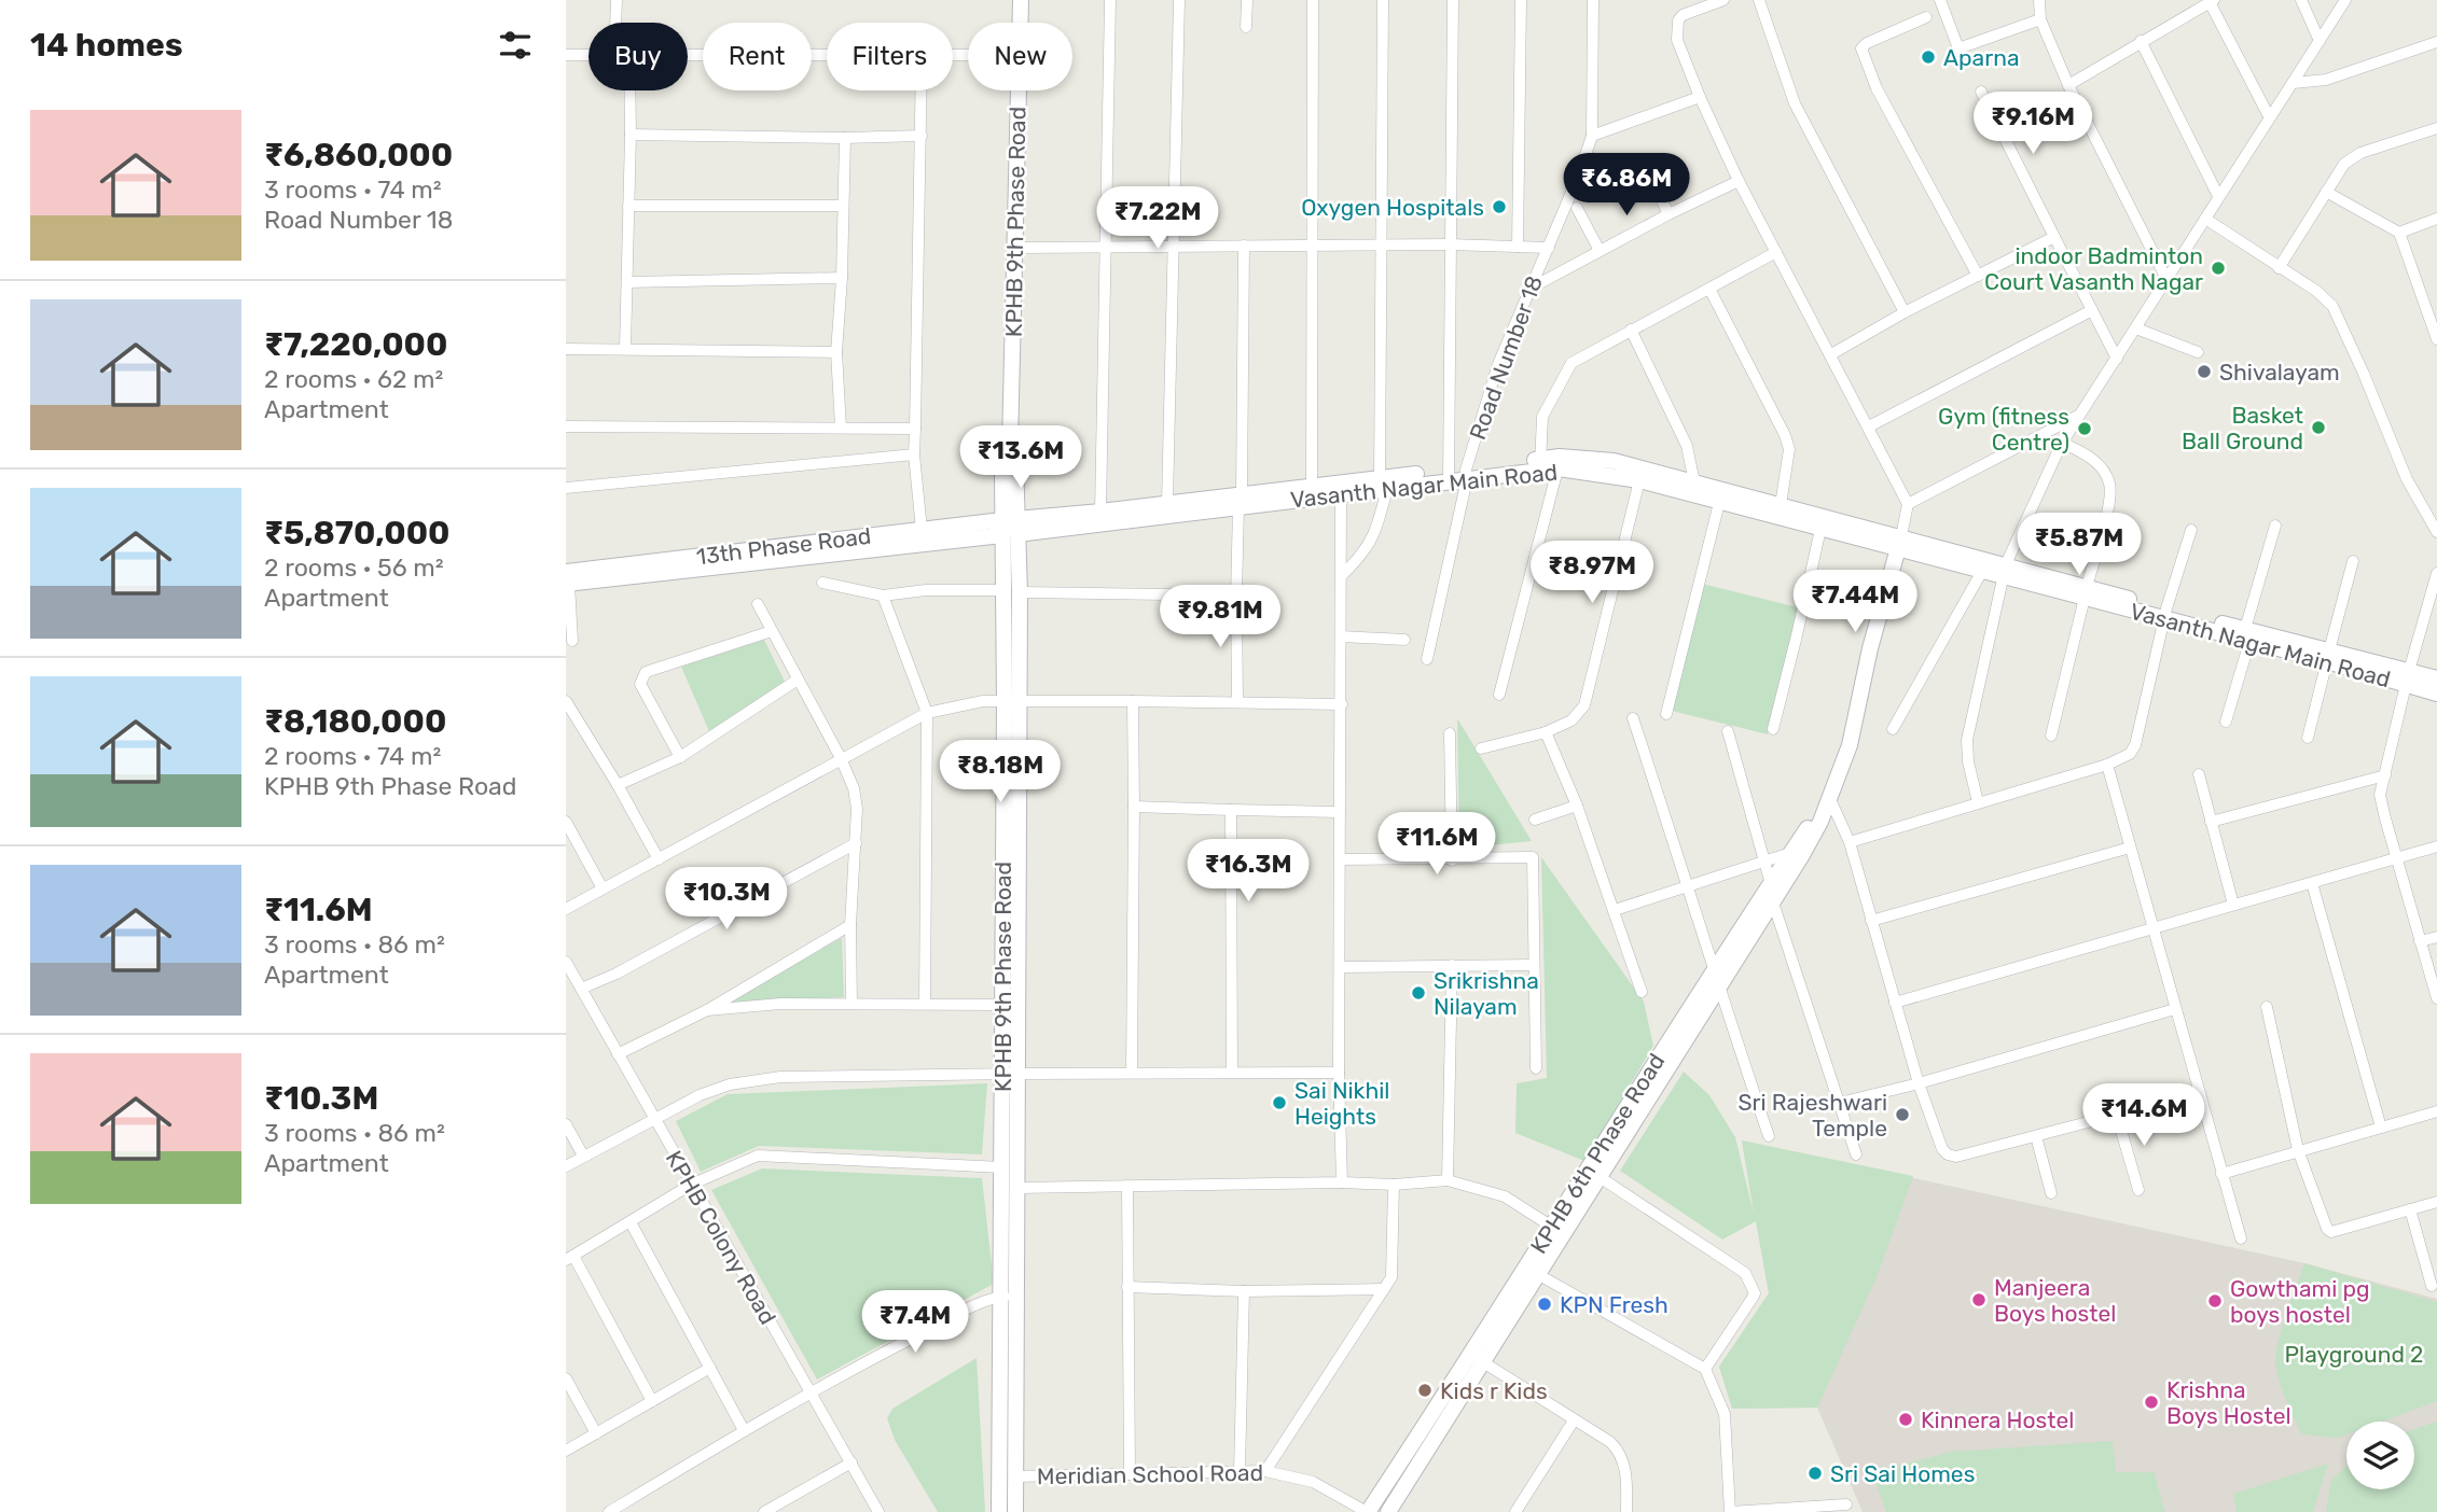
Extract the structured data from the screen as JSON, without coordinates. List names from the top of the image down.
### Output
{
  "streets": {
    "street": [
      "KPHB 9th Phase Road",
      "Road Number 18",
      "Vasanth Nagar Main Road",
      "13th Phase Road",
      "KPHB 6th Phase Road",
      "KPHB Colony Road",
      "Meridian School Road"
    ]
  },
  "crossings": [
    ["KPHB 9th Phase Road", "Vasanth Nagar Main Road"],
    ["KPHB 9th Phase Road", "13th Phase Road"],
    ["KPHB 9th Phase Road", "Meridian School Road"],
    ["Road Number 18", "Vasanth Nagar Main Road"],
    ["Vasanth Nagar Main Road", "13th Phase Road"],
    ["Vasanth Nagar Main Road", "KPHB 6th Phase Road"],
    ["KPHB 6th Phase Road", "Meridian School Road"]
  ],
  "parks": ["Playground 2"],
  "places": [
    "Aparna",
    "Oxygen Hospitals",
    "indoor Badminton Court Vasanth Nagar",
    "Shivalayam",
    "Basket Ball Ground",
    "Gym (fitness Centre)",
    "Srikrishna Nilayam",
    "Sai Nikhil Heights",
    "Sri Rajeshwari Temple",
    "Manjeera Boys hostel",
    "Gowthami pg boys hostel",
    "KPN Fresh",
    "Kids r Kids",
    "Krishna Boys Hostel",
    "Kinnera Hostel",
    "Sri Sai Homes"
  ],
  "page": {
    "heading": "14 homes",
    "chip": [
      "Buy",
      "Rent",
      "Filters",
      "New"
    ],
    "list": [
      {
        "name": "₹6,860,000",
        "note": "3 rooms · 74 m² · Road Number 18"
      },
      {
        "name": "₹7,220,000",
        "note": "2 rooms · 62 m² · Apartment"
      },
      {
        "name": "₹5,870,000",
        "note": "2 rooms · 56 m² · Apartment"
      },
      {
        "name": "₹8,180,000",
        "note": "2 rooms · 74 m² · KPHB 9th Phase Road"
      },
      {
        "name": "₹11.6M",
        "note": "3 rooms · 86 m² · Apartment"
      },
      {
        "name": "₹10.3M",
        "note": "3 rooms · 86 m² · Apartment"
      }
    ],
    "price": [
      "₹9.16M",
      "₹6.86M",
      "₹7.22M",
      "₹13.6M",
      "₹5.87M",
      "₹8.97M",
      "₹7.44M",
      "₹9.81M",
      "₹8.18M",
      "₹11.6M",
      "₹16.3M",
      "₹10.3M",
      "₹14.6M",
      "₹7.4M"
    ]
  }
}
